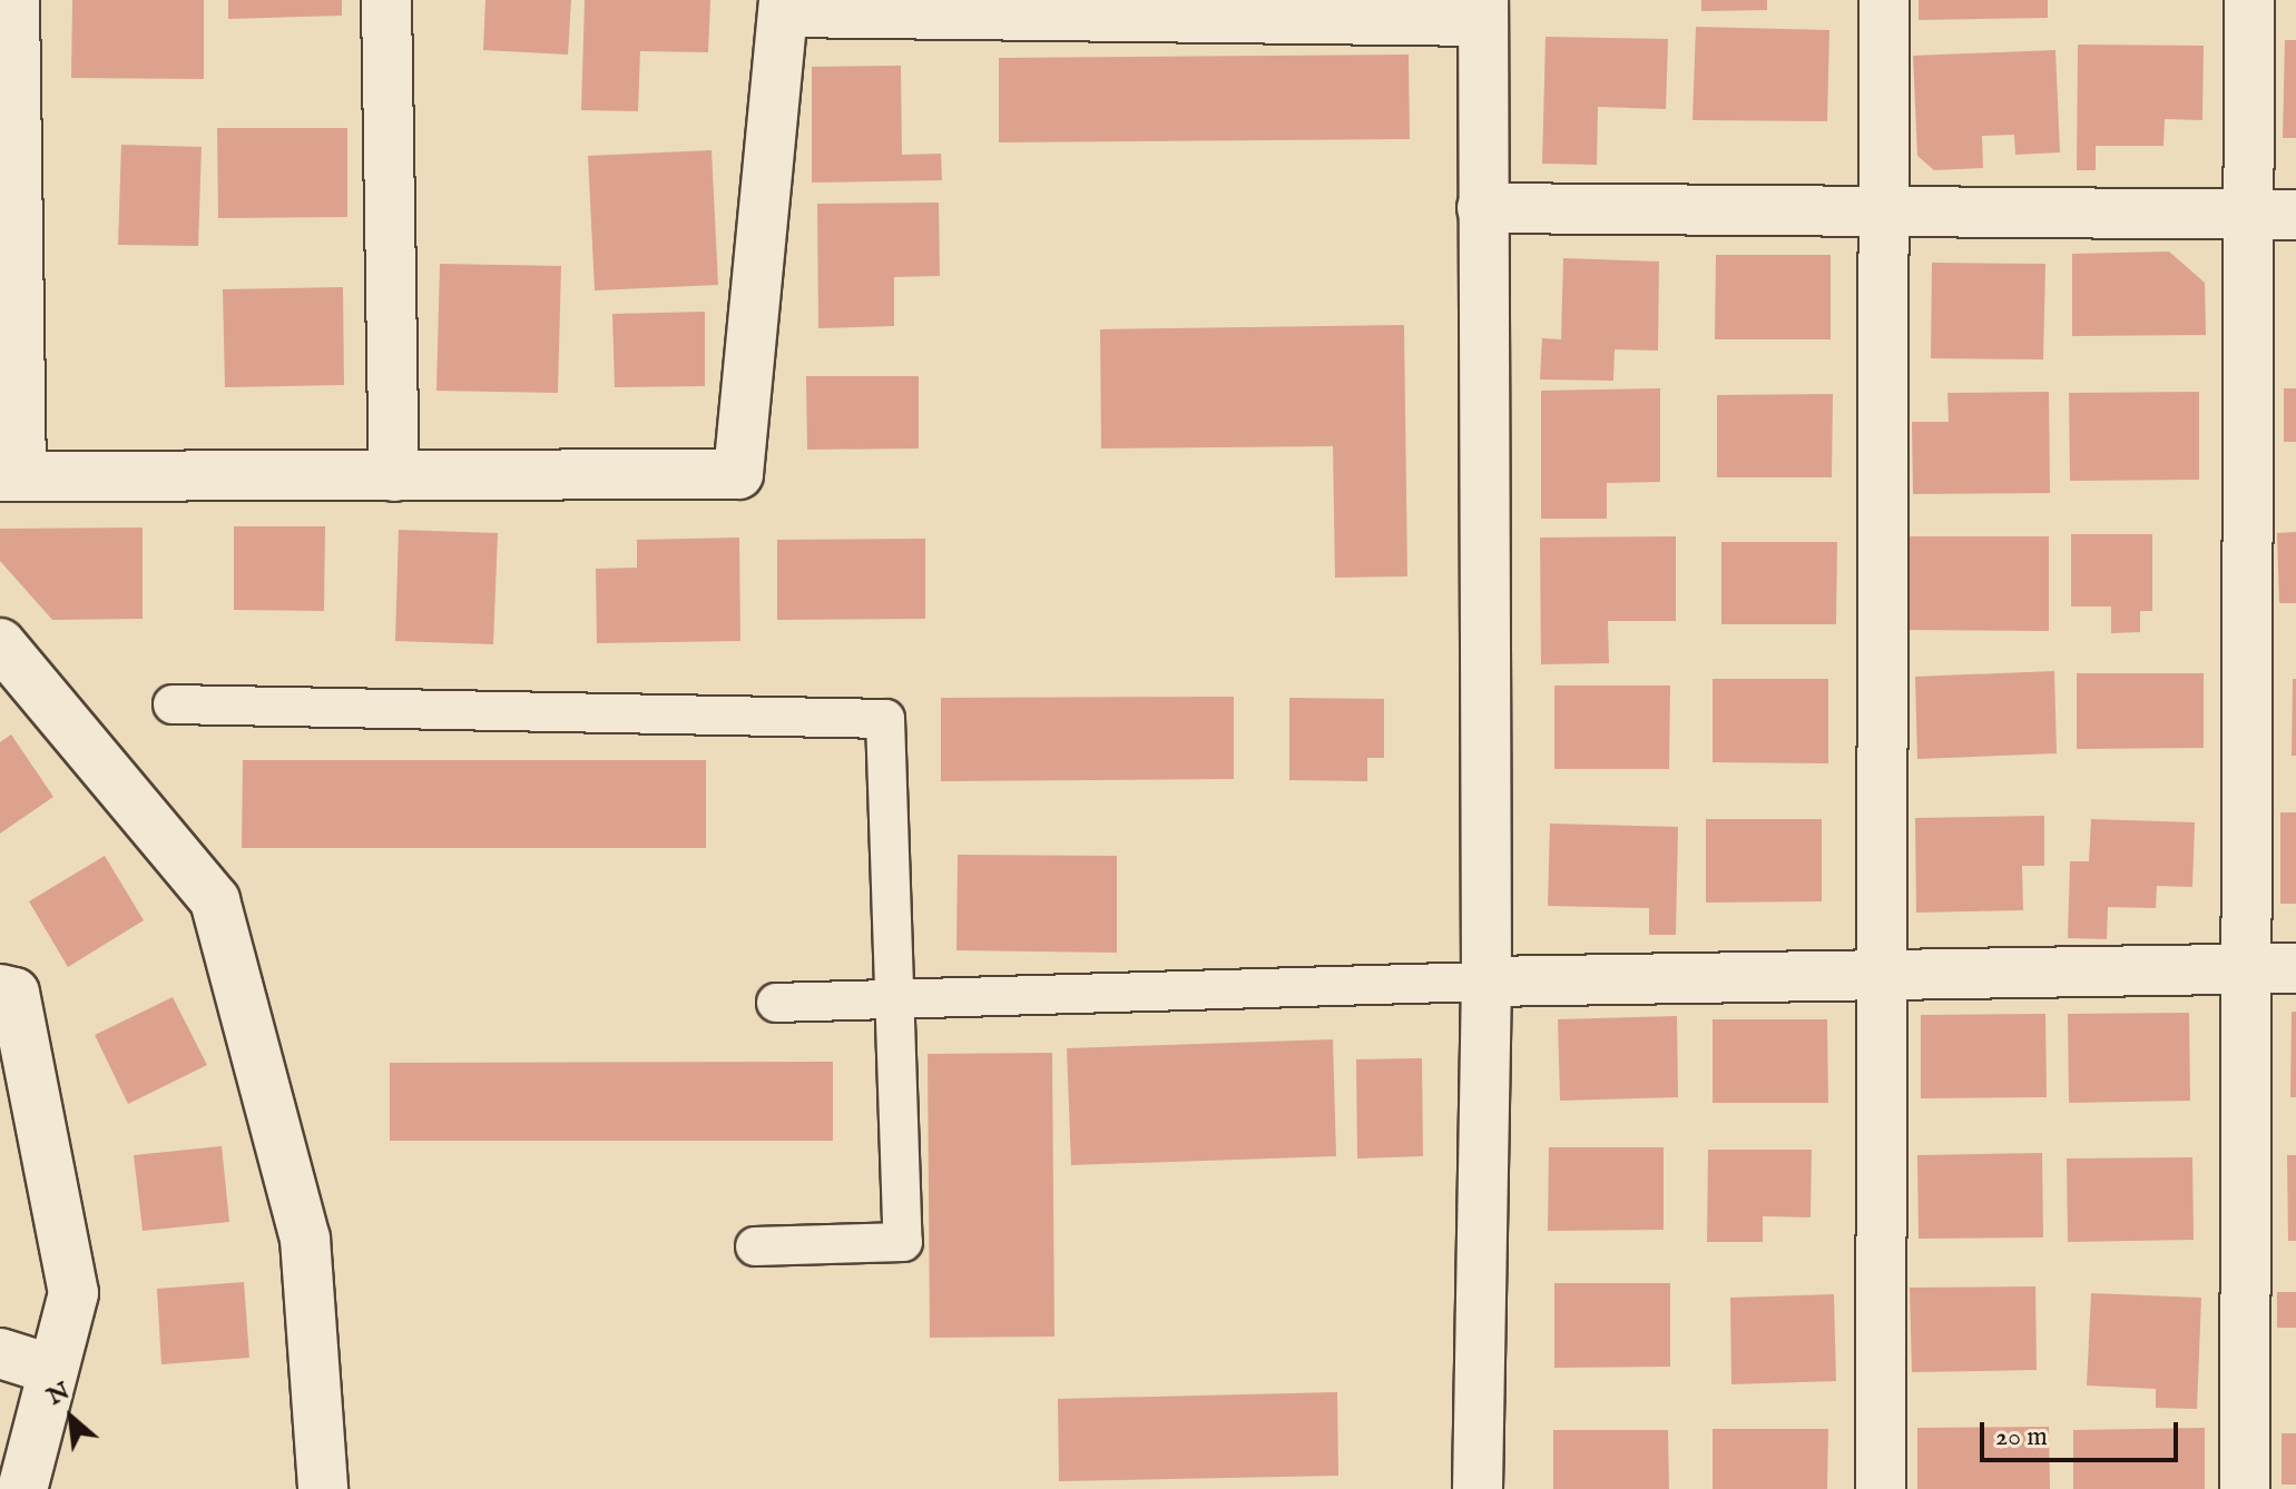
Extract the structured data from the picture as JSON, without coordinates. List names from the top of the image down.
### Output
{
  "scale_bar": "20 m",
  "north": "top left"
}
